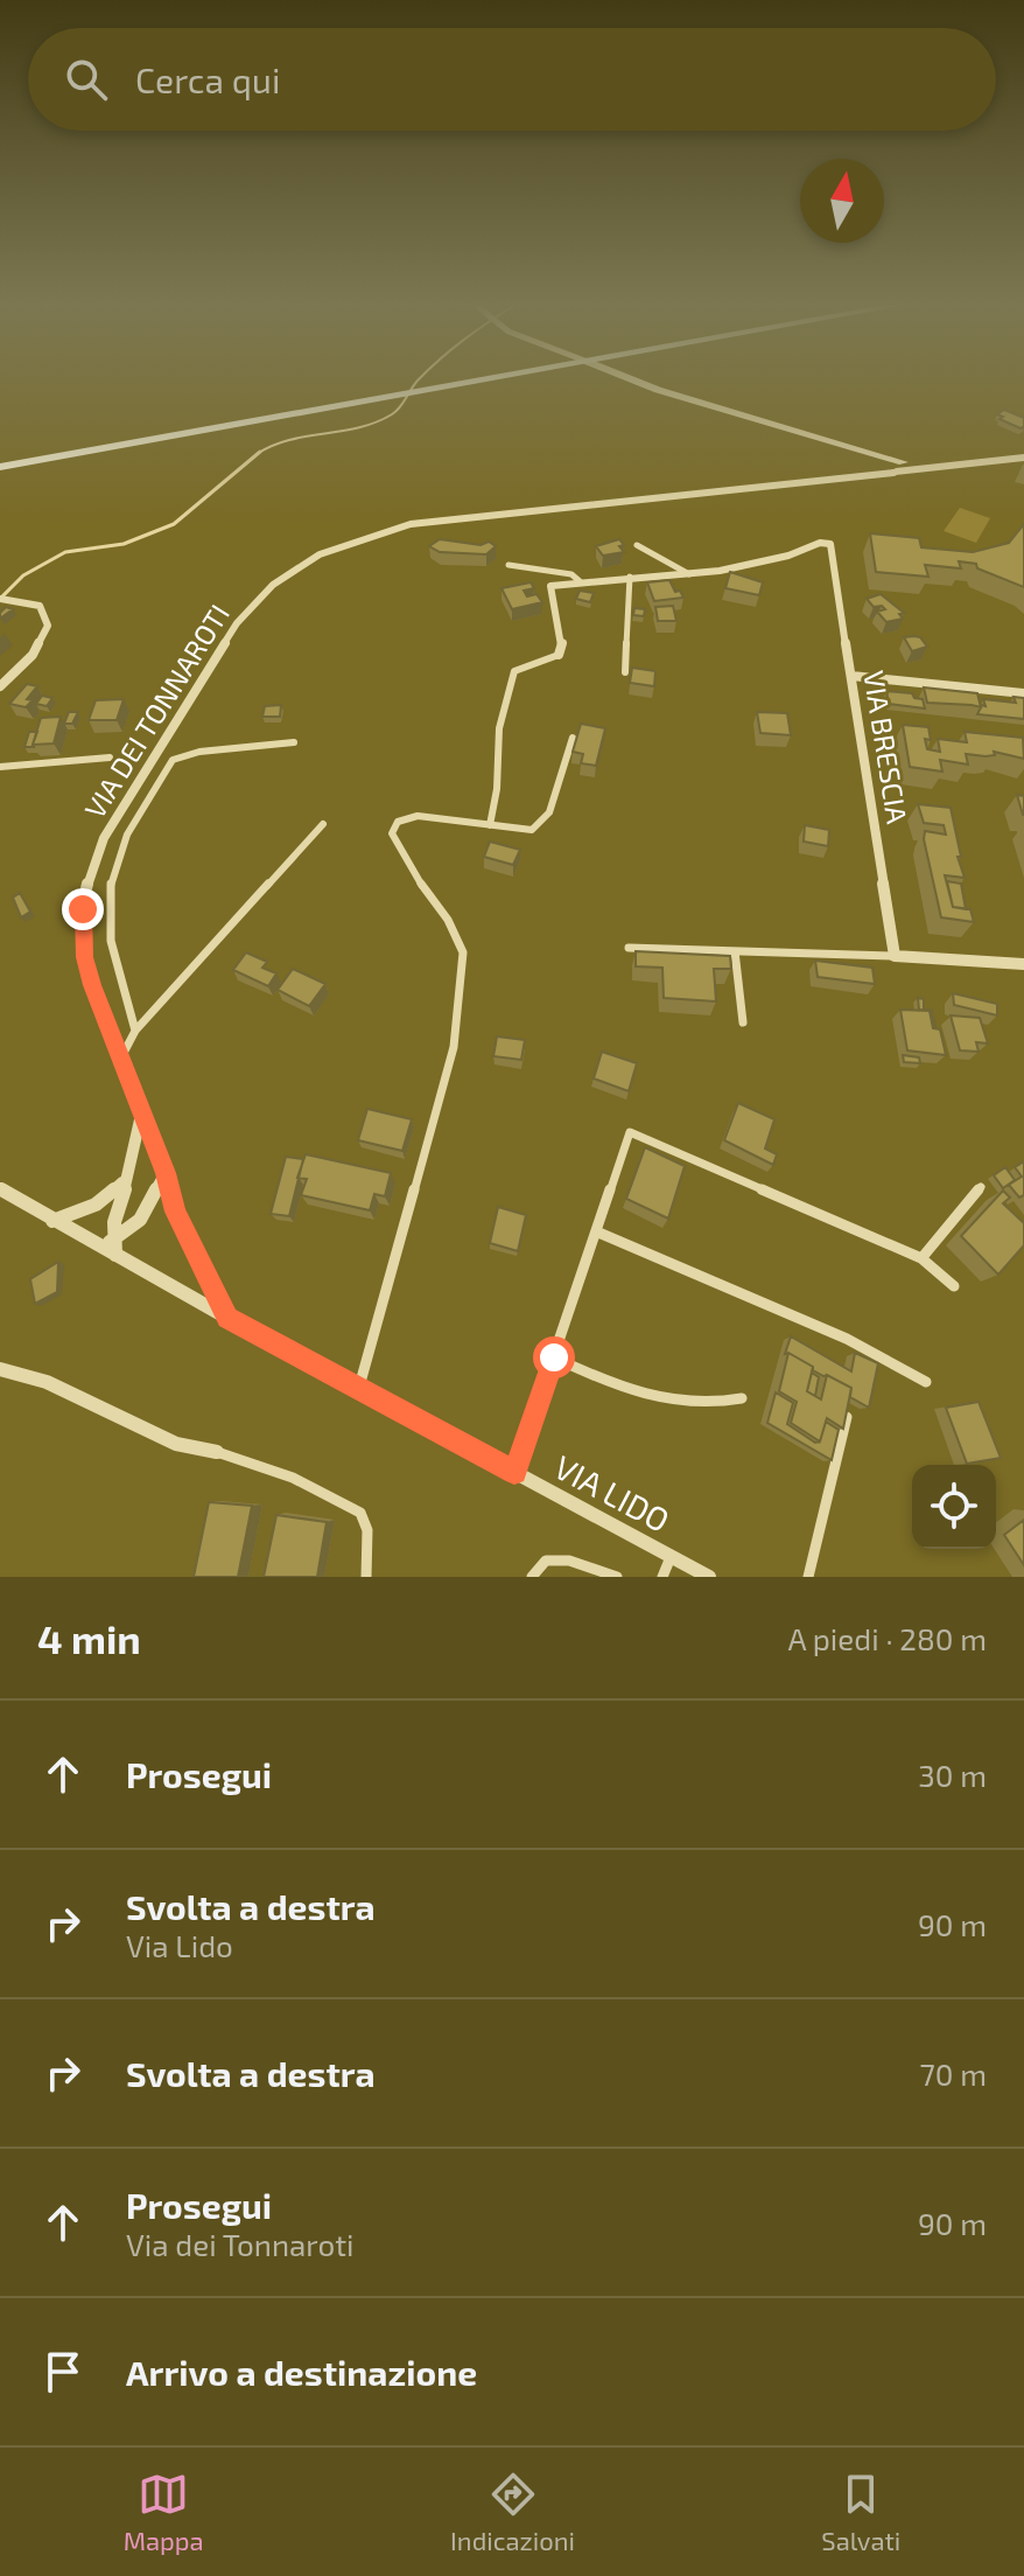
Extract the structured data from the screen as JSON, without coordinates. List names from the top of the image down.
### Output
{
  "streets": {
    "street": ["VIA DEI TONNAROTI", "VIA BRESCIA", "VIA LIDO"]
  },
  "crossings": [
    ["VIA DEI TONNAROTI", "VIA LIDO"]
  ],
  "north": "top",
  "page": {
    "search": "Cerca qui",
    "heading": ["4 min", "A piedi · 280 m"],
    "list": [
      ["Prosegui", "30 m"],
      ["Svolta a destra", "Via Lido", "90 m"],
      ["Svolta a destra", "70 m"],
      ["Prosegui", "Via dei Tonnaroti", "90 m"],
      "Arrivo a destinazione"
    ],
    "nav": ["Mappa", "Indicazioni", "Salvati"]
  }
}
